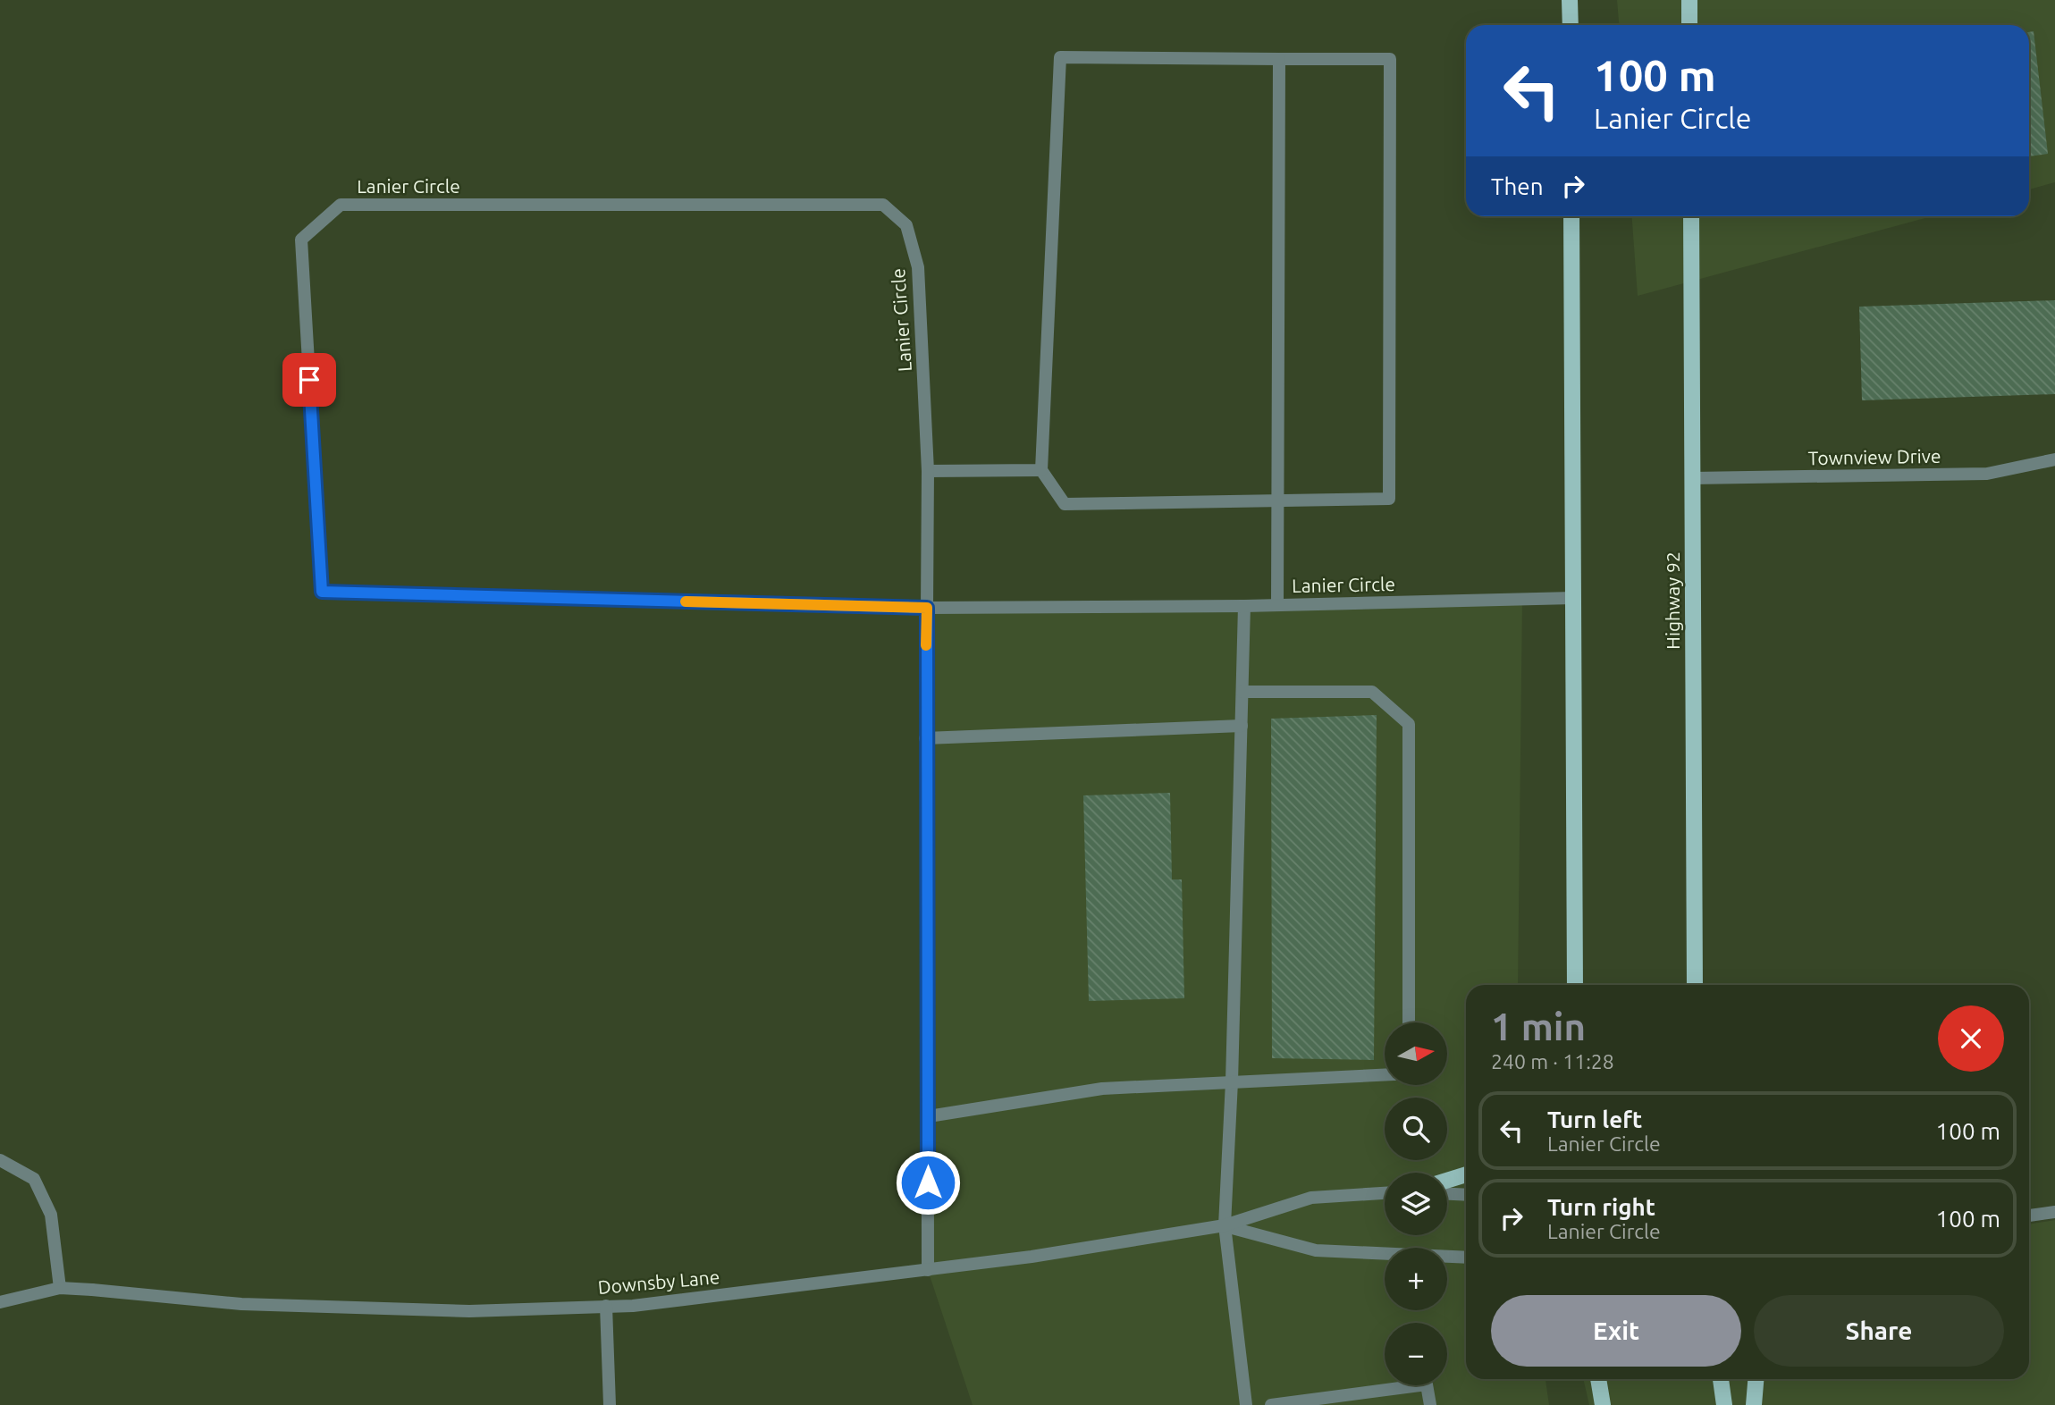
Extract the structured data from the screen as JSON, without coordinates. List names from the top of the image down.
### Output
{
  "streets": {
    "main road": ["Highway 92"],
    "street": ["Lanier Circle", "Townview Drive", "Downsby Lane"]
  },
  "crossings": [
    ["Lanier Circle", "Downsby Lane"],
    ["Townview Drive", "Highway 92"]
  ],
  "north": "right",
  "page": {
    "turn": ["100 m", "Lanier Circle"],
    "then": "Then",
    "heading": ["1 min", "240 m · 11:28"],
    "map_buttons": ["+", "−"],
    "list": [
      {
        "name": "Turn left",
        "note": "Lanier Circle",
        "value": "100 m"
      },
      {
        "name": "Turn right",
        "note": "Lanier Circle",
        "value": "100 m"
      }
    ],
    "buttons": ["Exit", "Share"]
  }
}
